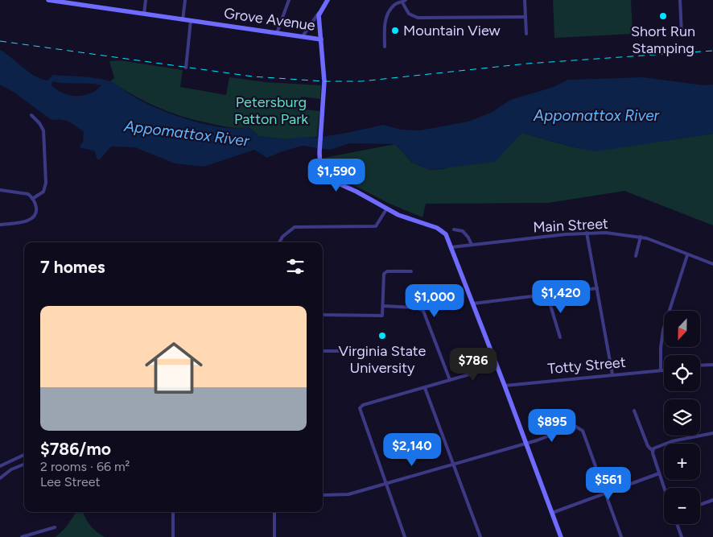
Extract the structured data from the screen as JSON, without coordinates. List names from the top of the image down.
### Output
{
  "streets": {
    "main road": ["Grove Avenue"],
    "street": ["Main Street", "Totty Street"]
  },
  "water": ["Appomattox River"],
  "parks": ["Petersburg Patton Park"],
  "places": ["Short Run Stamping", "Mountain View", "Virginia State University"],
  "north": "bottom",
  "page": {
    "price": [
      "$1,590",
      "$1,420",
      "$1,000",
      "$786",
      "$895",
      "$2,140",
      "$561"
    ],
    "heading": "7 homes",
    "list": [
      {
        "name": "$786/mo",
        "note": "2 rooms · 66 m² · Lee Street"
      }
    ],
    "map_buttons": ["+", "−"]
  }
}
